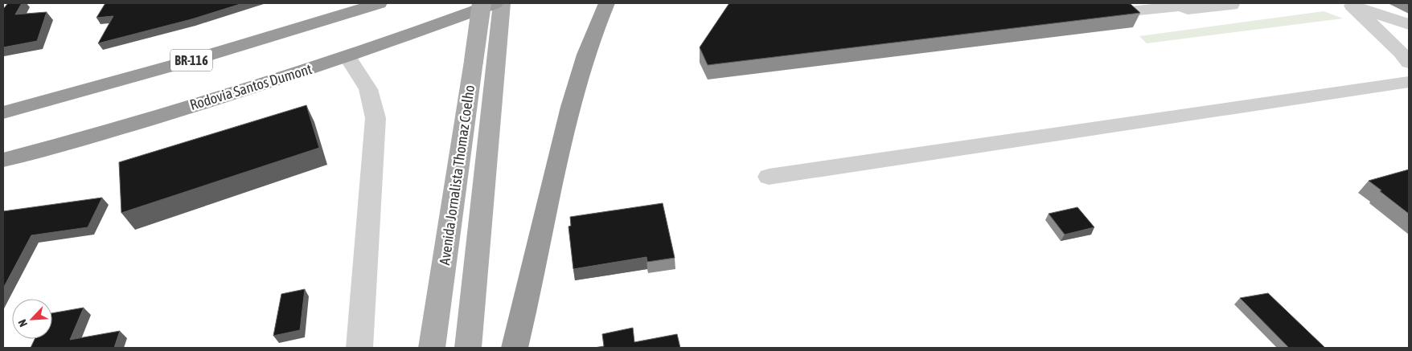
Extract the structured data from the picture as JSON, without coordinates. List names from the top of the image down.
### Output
{
  "streets": {
    "highway": ["BR-116", "Rodovia Santos Dumont"],
    "main road": ["Avenida Jornalista Thomaz Coelho"]
  },
  "north": "bottom left"
}
